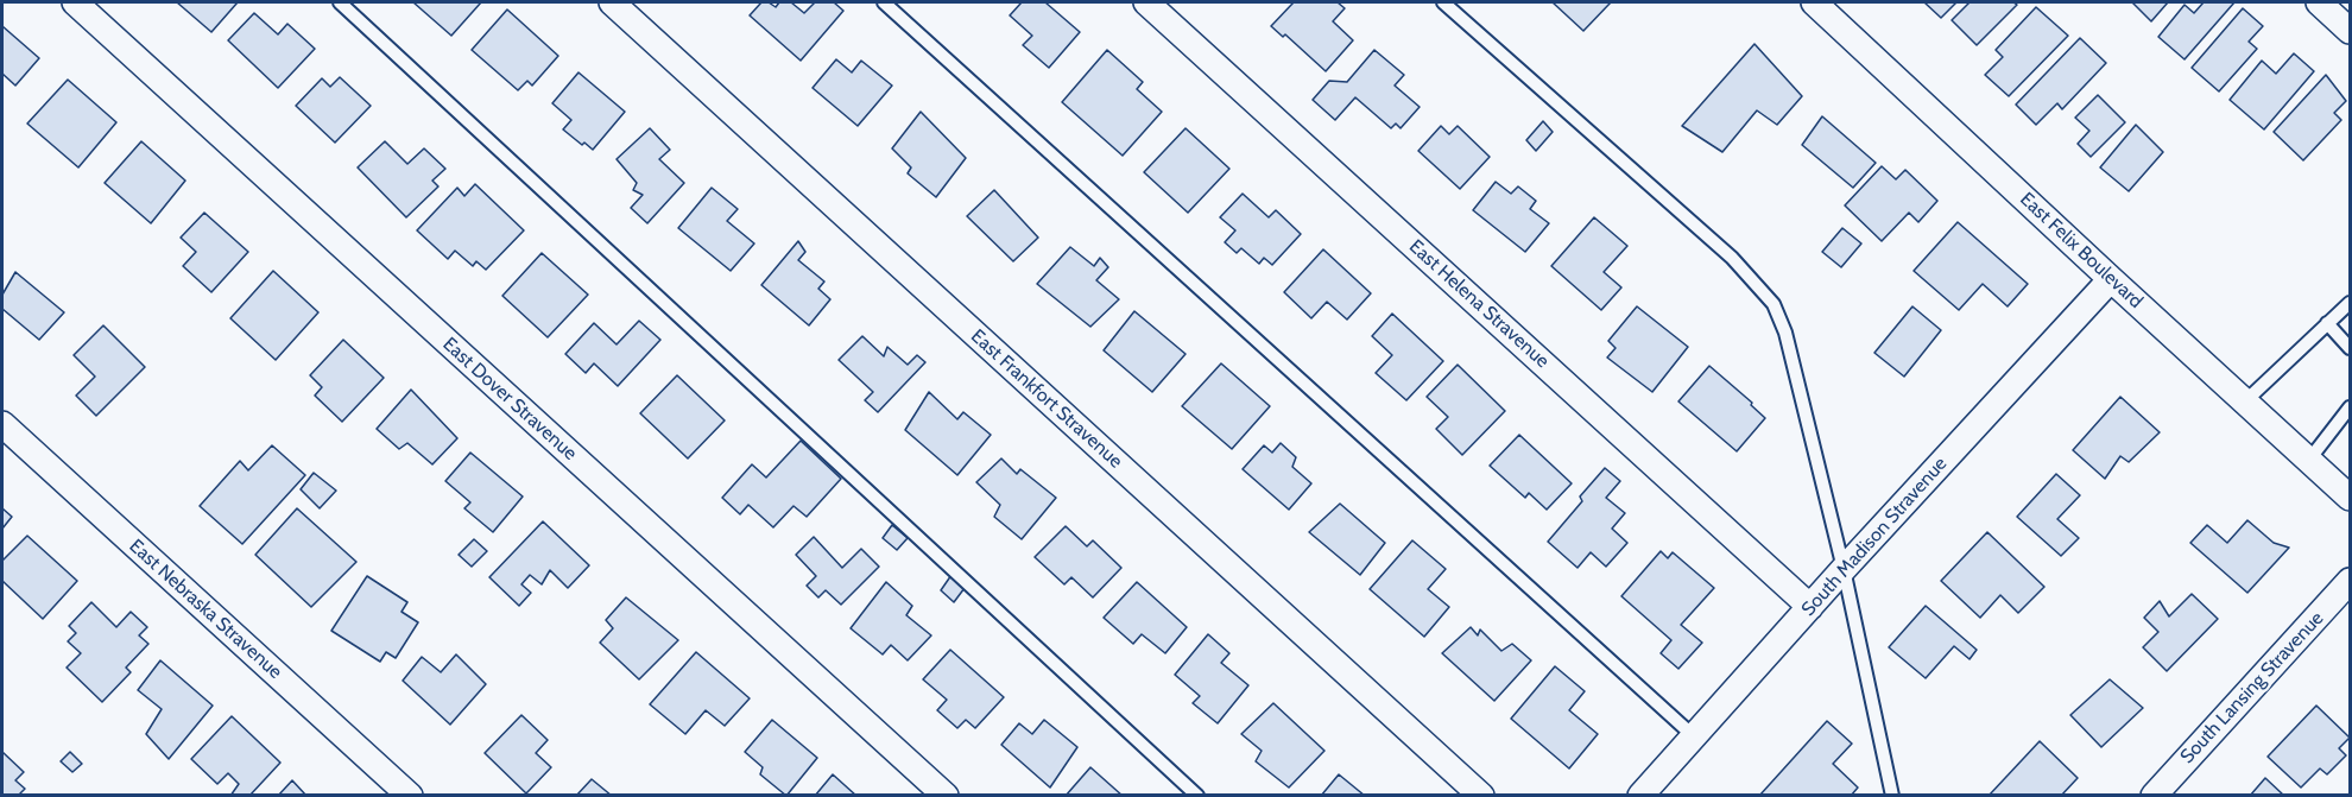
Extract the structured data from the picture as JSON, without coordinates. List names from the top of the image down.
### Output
{
  "streets": {
    "street": [
      "East Felix Boulevard",
      "East Helena Stravenue",
      "East Dover Stravenue",
      "East Frankfort Stravenue",
      "South Madison Stravenue",
      "East Nebraska Stravenue",
      "South Lansing Stravenue"
    ]
  },
  "crossings": [
    ["East Felix Boulevard", "South Madison Stravenue"],
    ["East Helena Stravenue", "South Madison Stravenue"]
  ]
}
